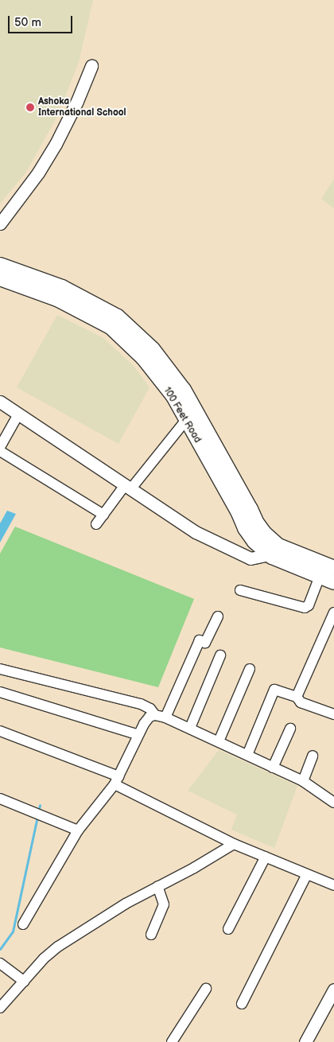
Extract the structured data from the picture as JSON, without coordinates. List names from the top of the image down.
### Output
{
  "streets": {
    "main road": ["100 Feet Road"]
  },
  "places": ["Ashoka International School"],
  "scale_bar": "50 m"
}
